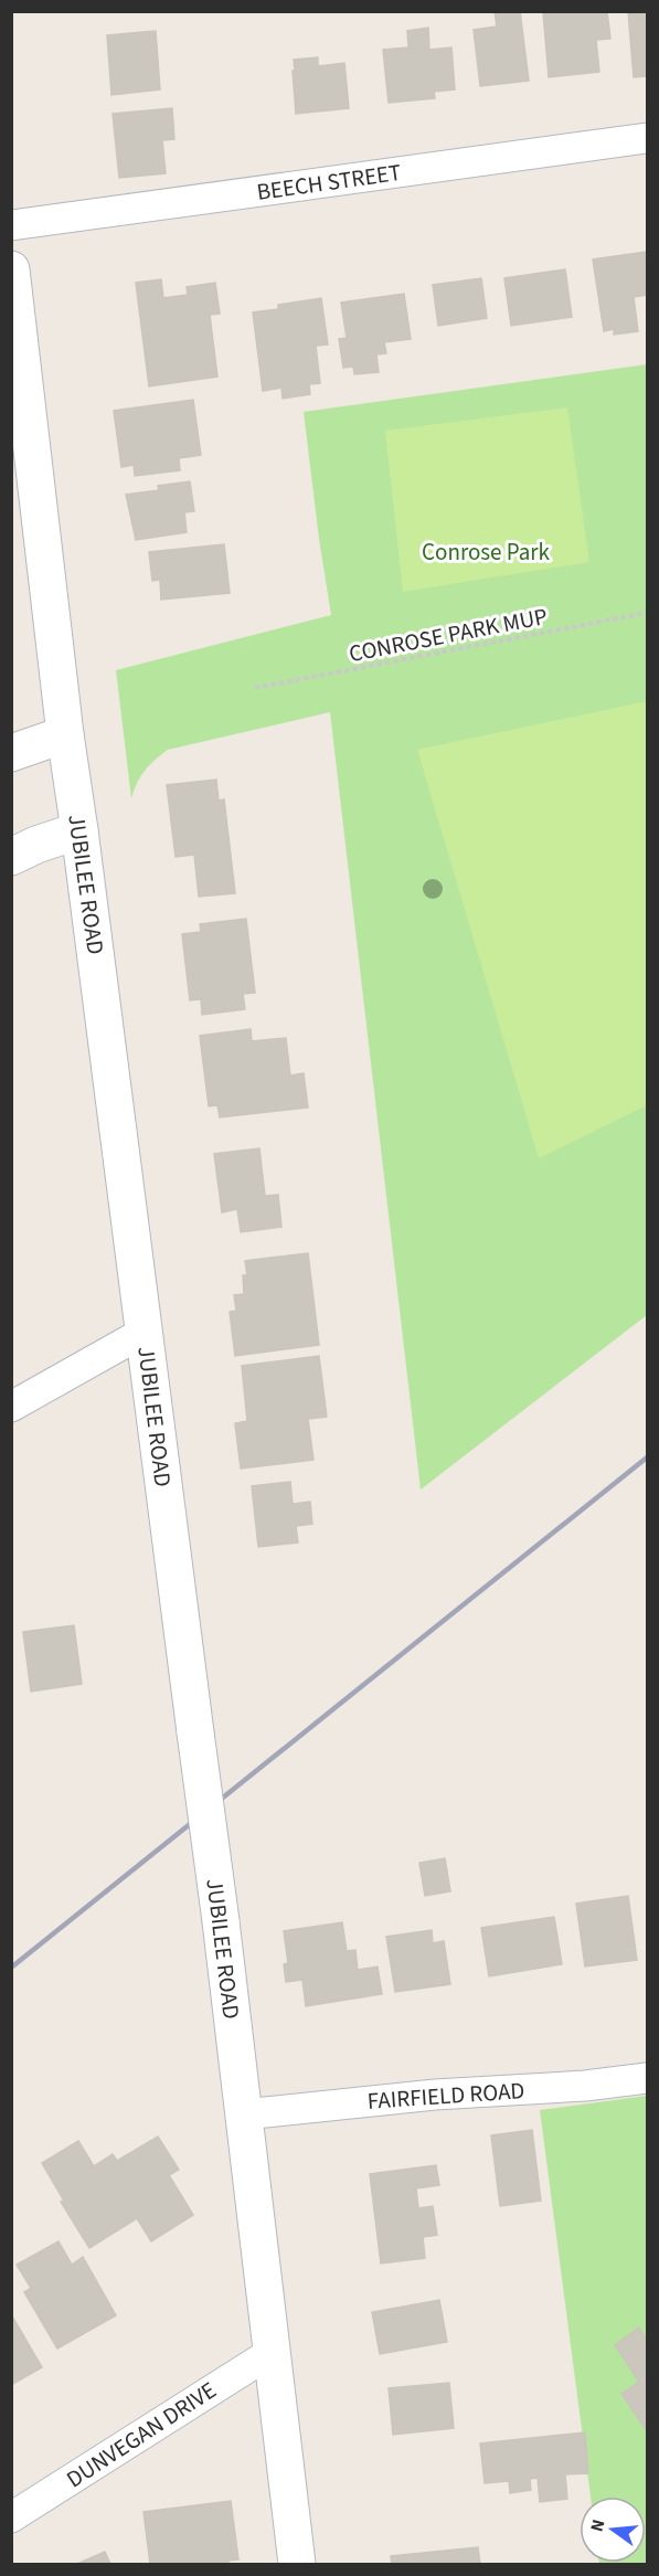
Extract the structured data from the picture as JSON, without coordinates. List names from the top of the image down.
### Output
{
  "streets": {
    "street": [
      "BEECH STREET",
      "JUBILEE ROAD",
      "FAIRFIELD ROAD",
      "DUNVEGAN DRIVE"
    ],
    "path": ["CONROSE PARK MUP"]
  },
  "crossings": [
    ["JUBILEE ROAD", "FAIRFIELD ROAD"],
    ["JUBILEE ROAD", "DUNVEGAN DRIVE"]
  ],
  "parks": ["Conrose Park"],
  "north": "left"
}
